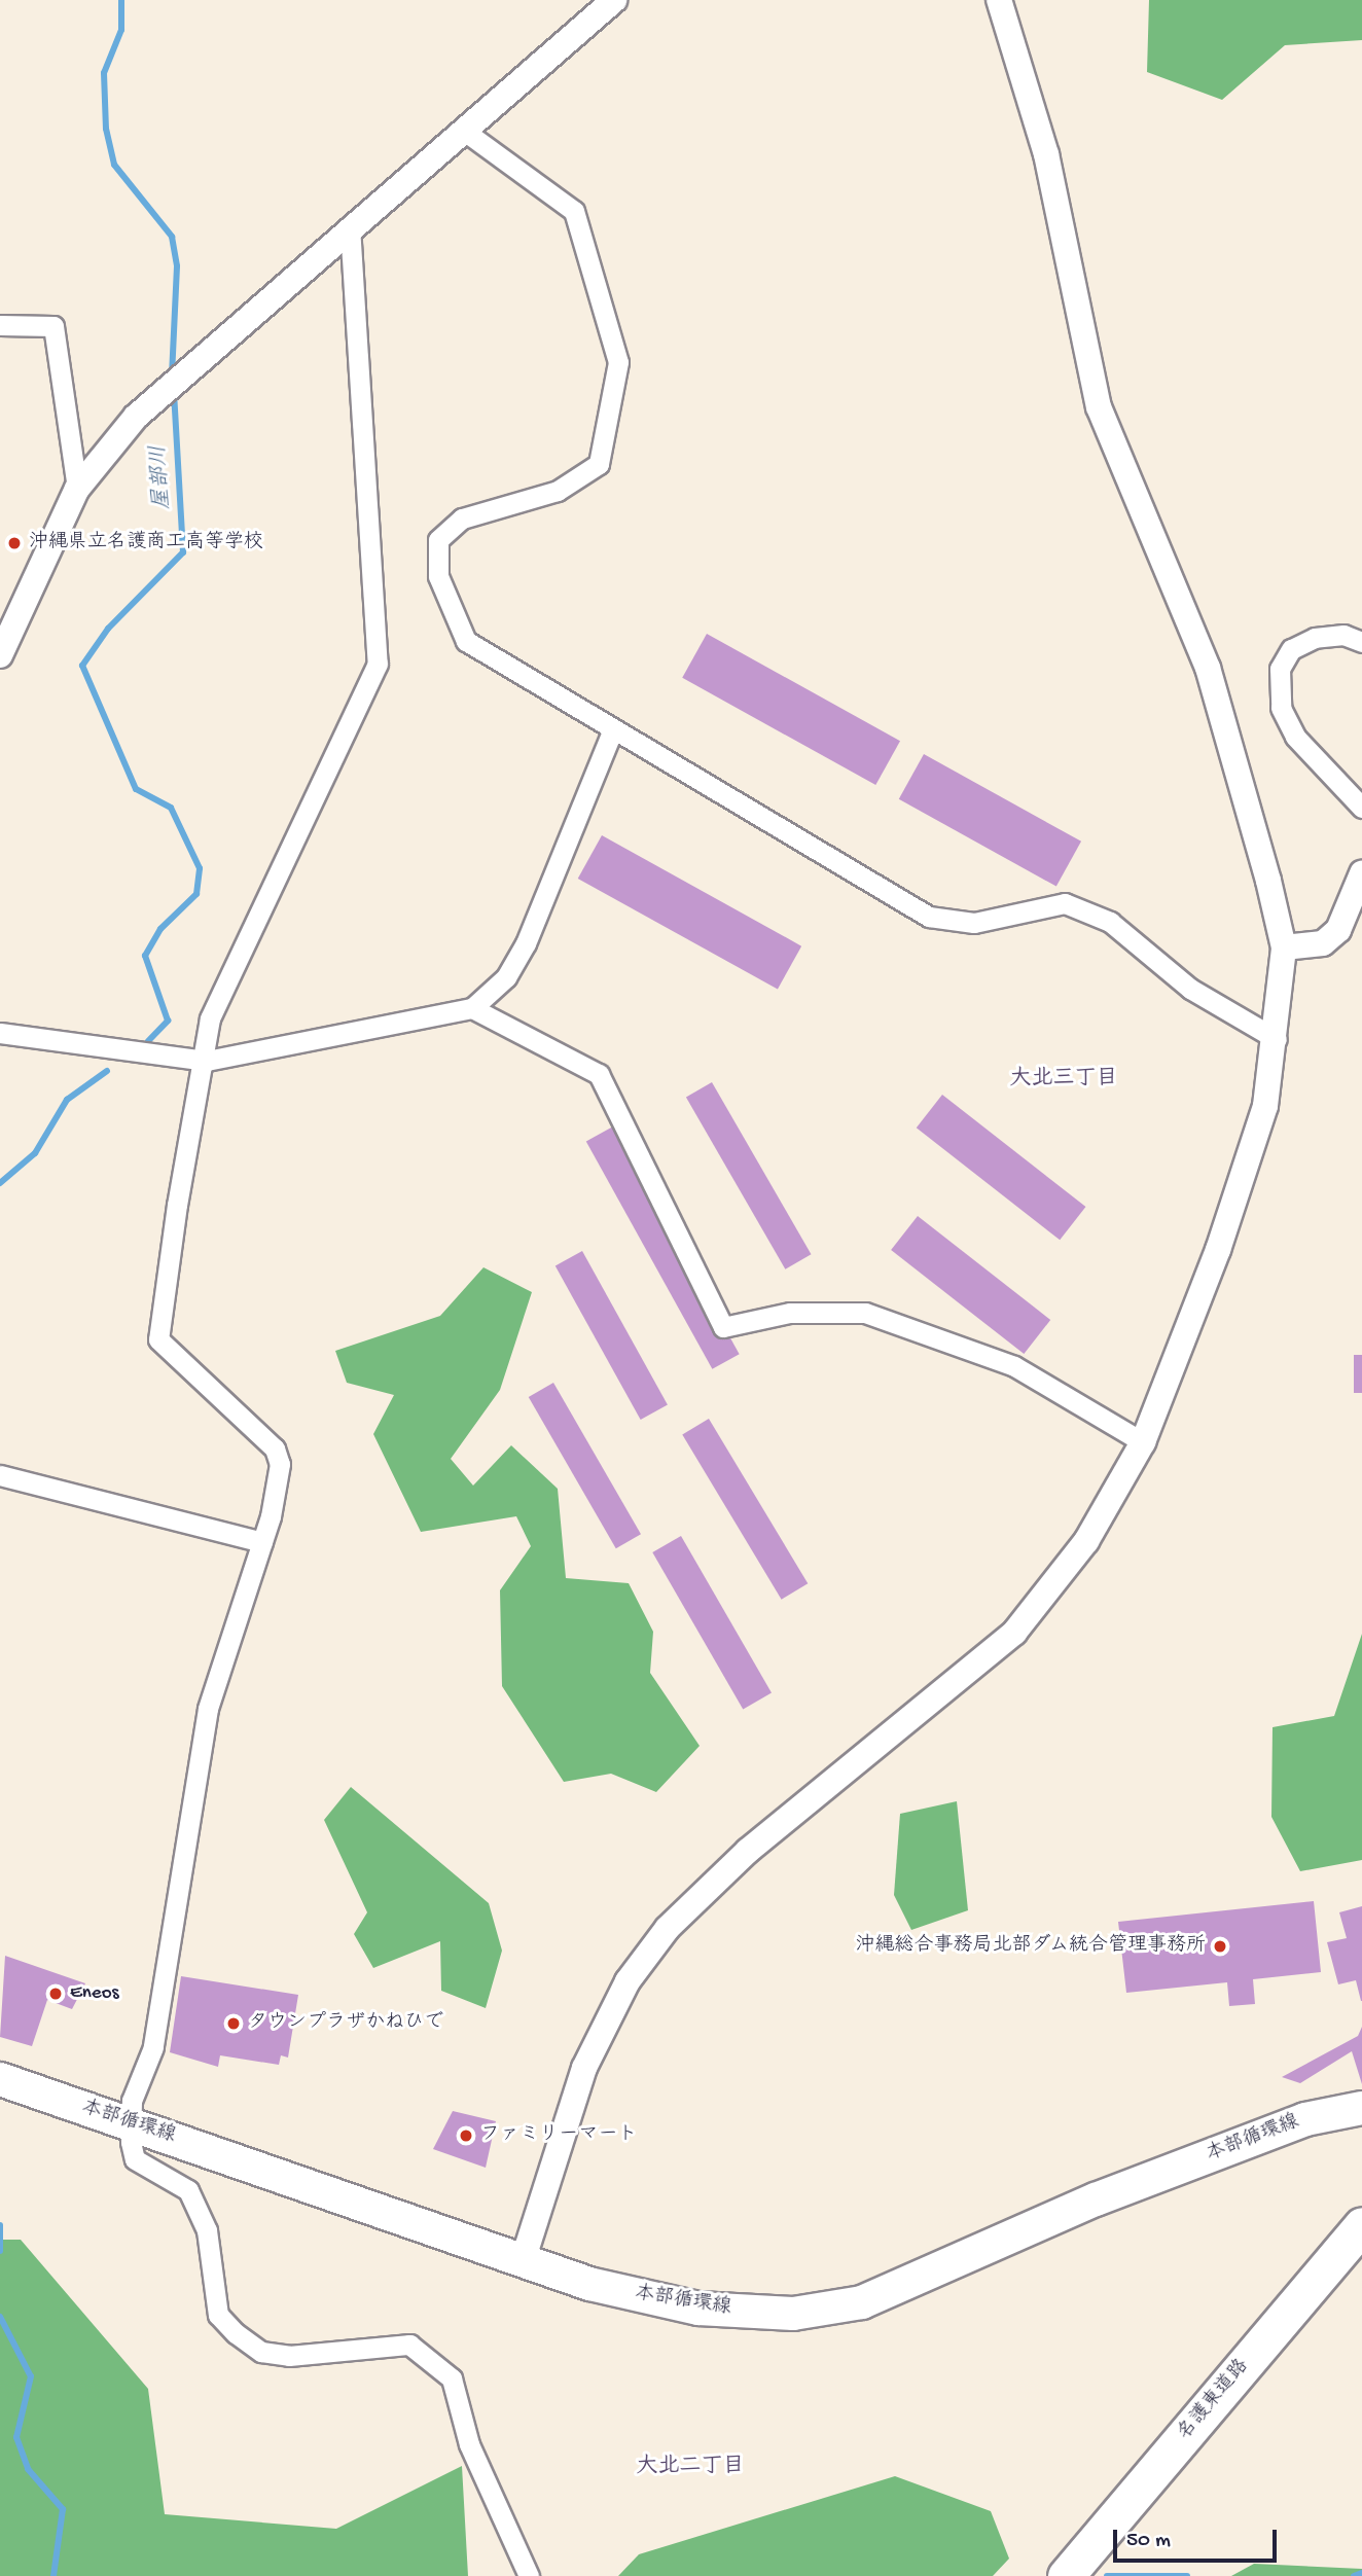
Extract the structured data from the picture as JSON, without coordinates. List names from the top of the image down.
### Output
{
  "streets": {
    "highway": ["名護東道路"],
    "main road": ["本部循環線"]
  },
  "districts": ["大北三丁目", "大北二丁目"],
  "water": ["屋部川"],
  "places": [
    "沖縄県立名護商工高等学校",
    "沖縄総合事務局北部ダム統合管理事務所",
    "Eneos",
    "タウンプラザかねひで",
    "ファミリーマート"
  ],
  "scale_bar": "50 m"
}
